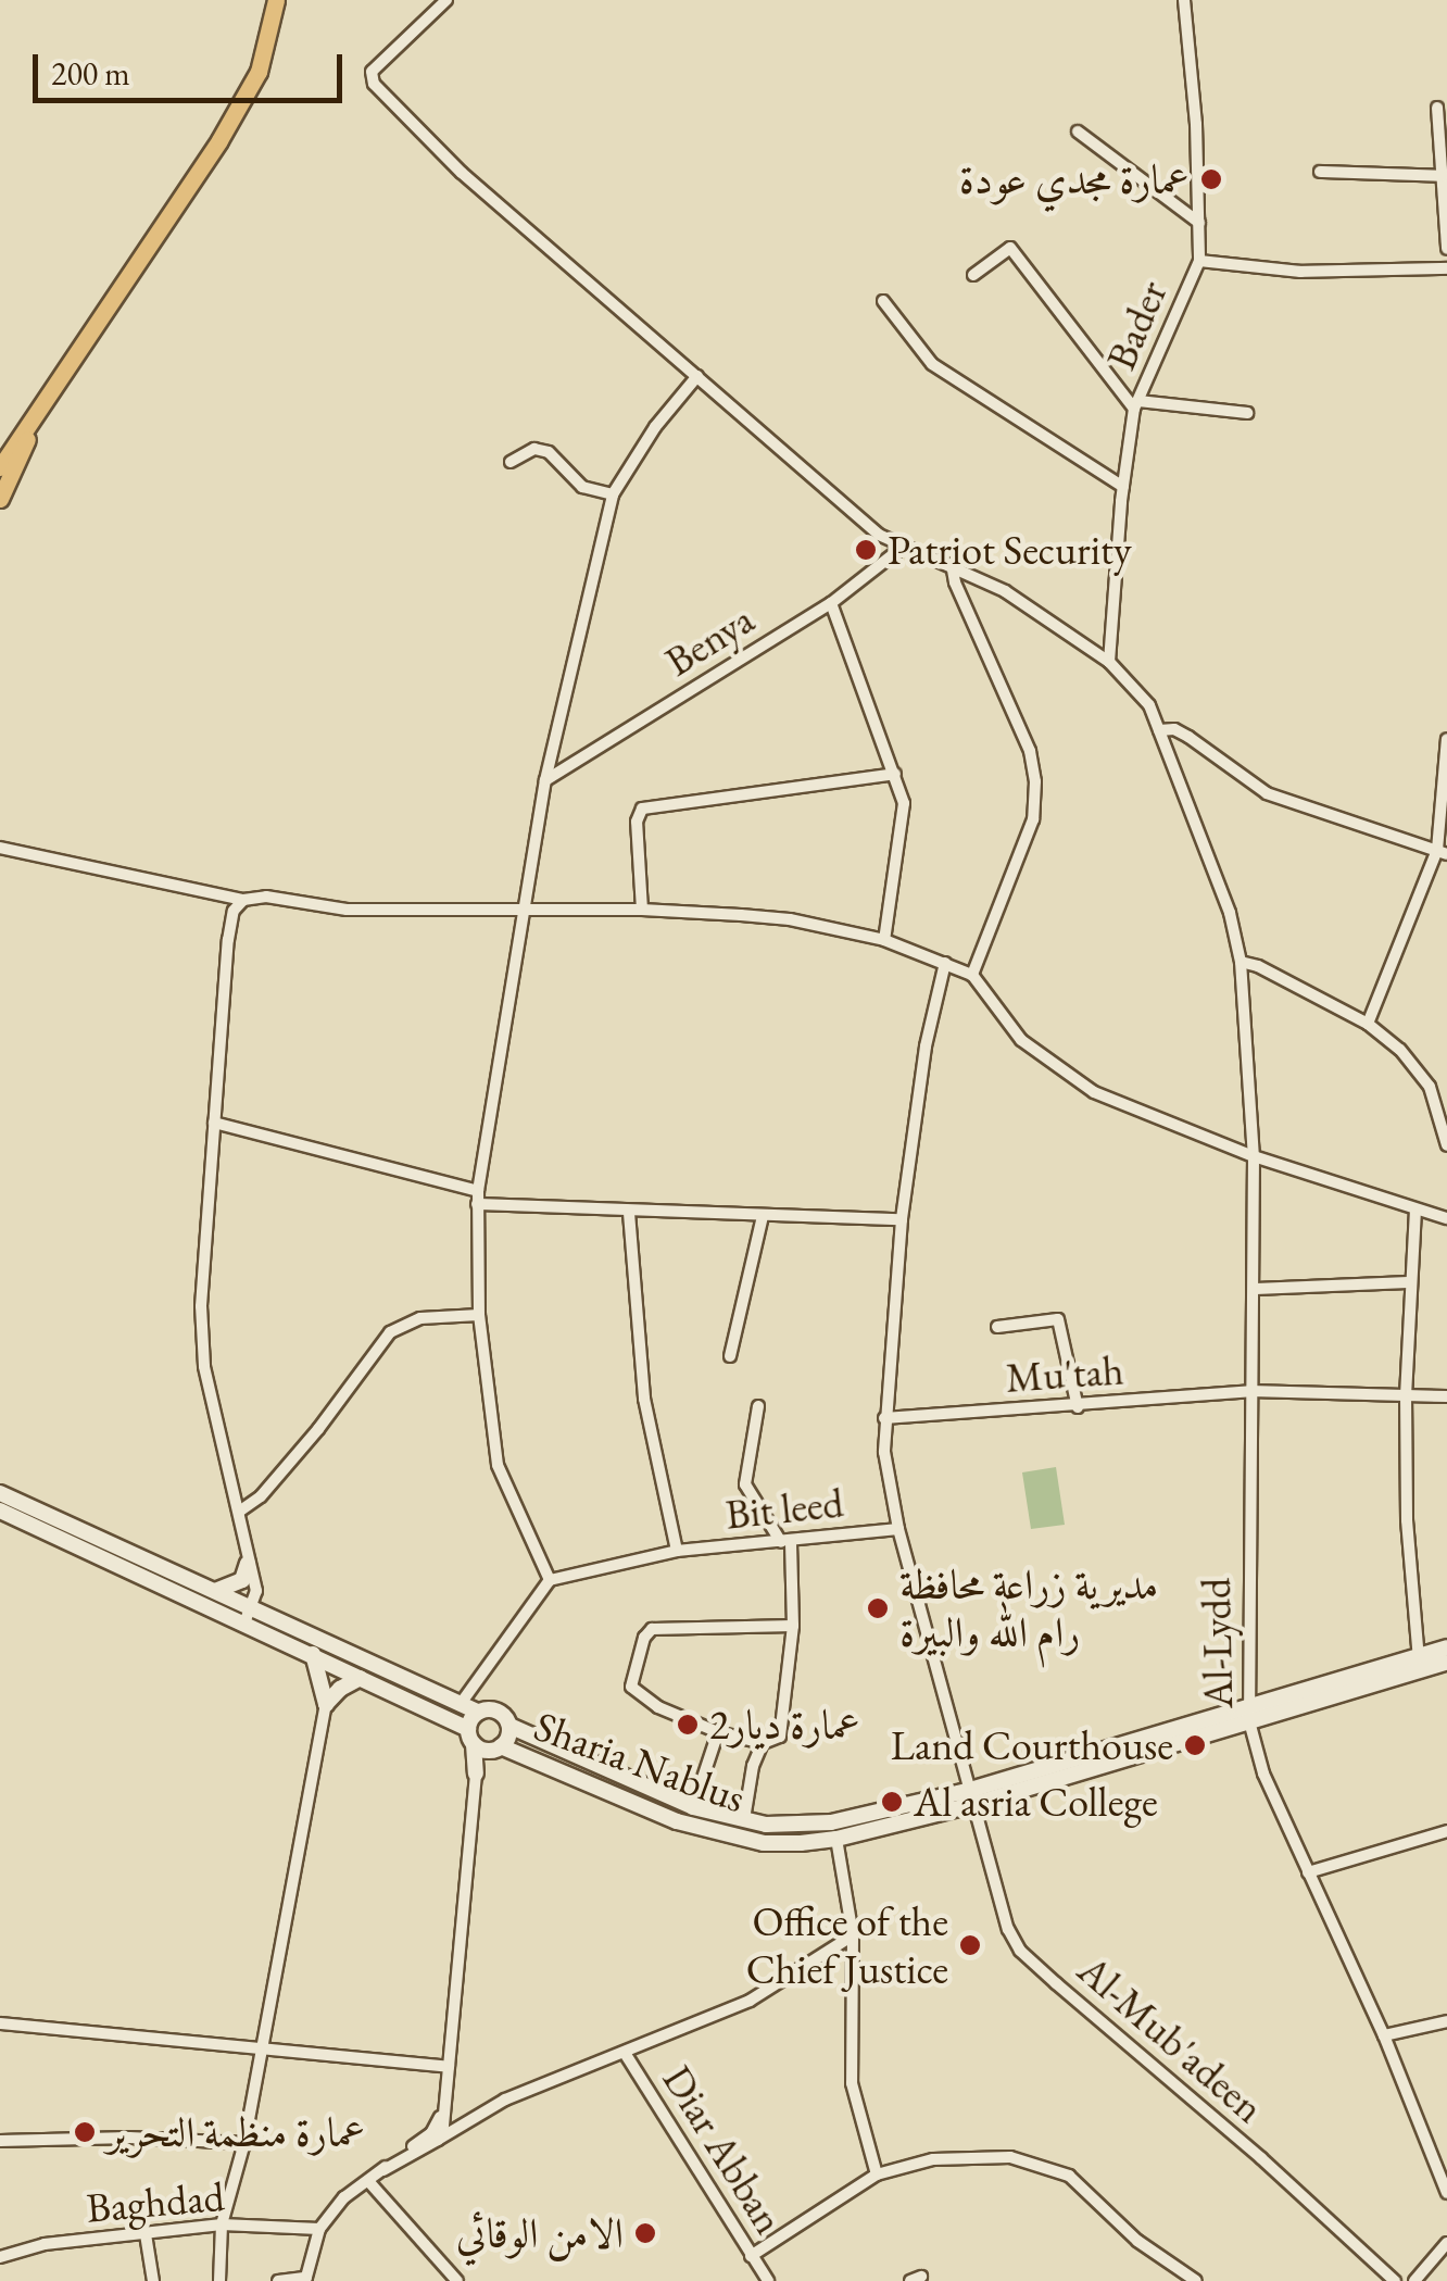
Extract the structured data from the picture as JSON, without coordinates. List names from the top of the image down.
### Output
{
  "streets": {
    "main road": ["Sharia Nablus"],
    "street": [
      "Bader",
      "Benya",
      "Mu'tah",
      "Bit leed",
      "Al-Lydd",
      "Al-Mub'adeen",
      "Diar Abban",
      "Baghdad"
    ]
  },
  "crossings": [
    ["Bader", "Al-Lydd"],
    ["Benya", "Al-Lydd"],
    ["Mu'tah", "Al-Lydd"],
    ["Mu'tah", "Al-Mub'adeen"],
    ["Bit leed", "Al-Mub'adeen"],
    ["Al-Lydd", "Sharia Nablus"],
    ["Sharia Nablus", "Al-Mub'adeen"]
  ],
  "places": [
    "عمارة مجدي عودة",
    "Patriot Security",
    "مديرية زراعة محافظة رام الله والبيرة",
    "عمارة ديار2",
    "Land Courthouse",
    "Al asria College",
    "Office of the Chief Justice",
    "عمارة منظمة التحرير",
    "الامن الوقائي"
  ],
  "scale_bar": "200 m"
}
